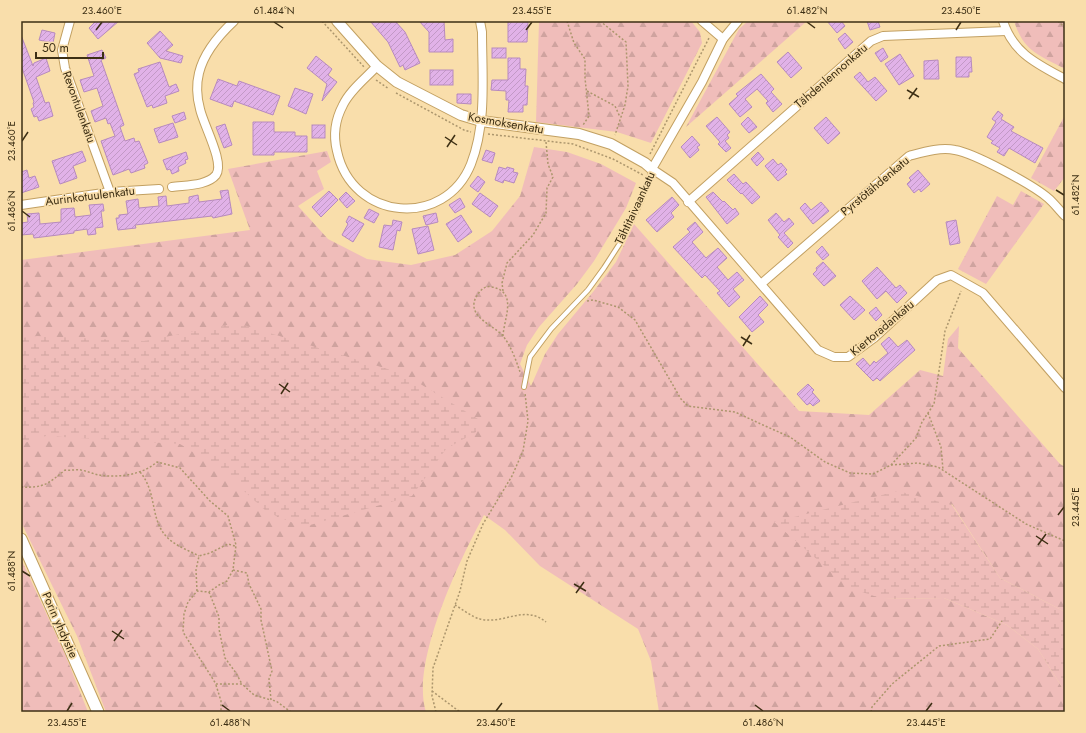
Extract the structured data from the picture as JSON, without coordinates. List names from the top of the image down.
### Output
{
  "streets": {
    "main road": ["Porin yhdystie"],
    "street": [
      "Tähdenlennonkatu",
      "Revontulenkatu",
      "Kosmoksenkatu",
      "Pyrstötähdenkatu",
      "Aurinkotuulenkatu",
      "Tähtitaivaankatu",
      "Kiertoradankatu"
    ]
  },
  "crossings": [
    ["Tähdenlennonkatu", "Kiertoradankatu"],
    ["Revontulenkatu", "Aurinkotuulenkatu"],
    ["Kosmoksenkatu", "Tähtitaivaankatu"],
    ["Kosmoksenkatu", "Kiertoradankatu"],
    ["Pyrstötähdenkatu", "Kiertoradankatu"],
    ["Tähtitaivaankatu", "Kiertoradankatu"]
  ],
  "scale_bar": "50 m",
  "coordinates": [
    "23.460°E",
    "61.484°N",
    "23.455°E",
    "61.482°N",
    "23.450°E",
    "61.486°N",
    "23.445°E",
    "61.488°N"
  ]
}
